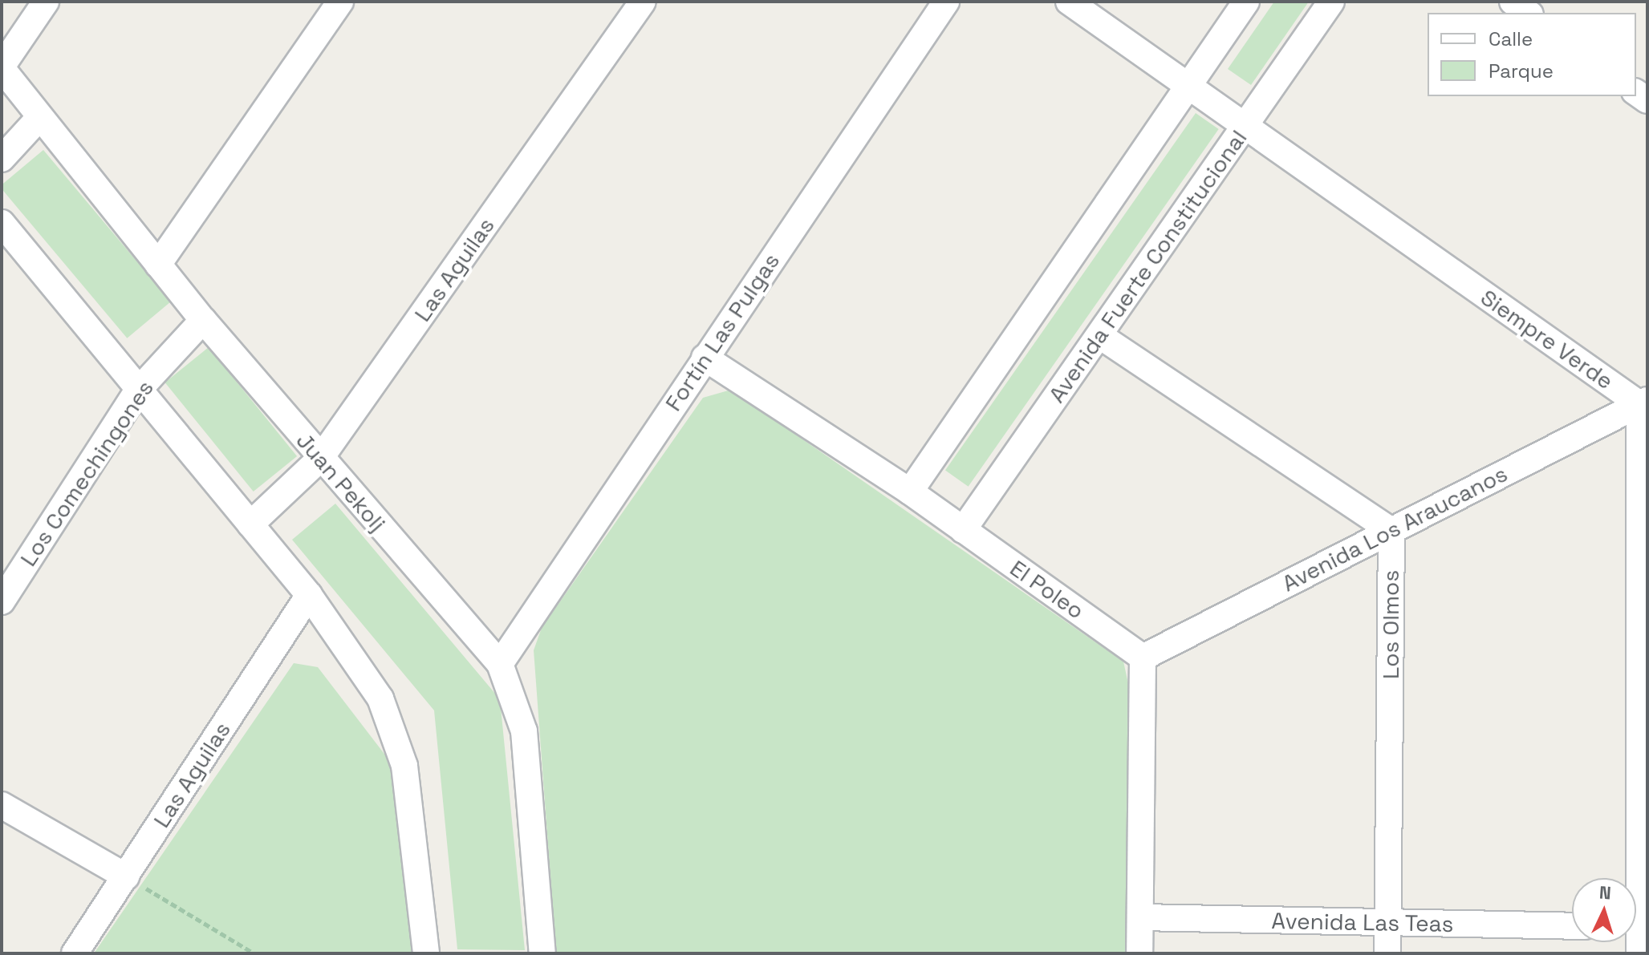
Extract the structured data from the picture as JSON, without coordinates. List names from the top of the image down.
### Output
{
  "streets": {
    "street": [
      "Avenida Fuerte Constitucional",
      "Las Aguilas",
      "Fortín Las Pulgas",
      "Siempre Verde",
      "Los Comechingones",
      "Juan Pekolj",
      "Avenida Los Araucanos",
      "El Poleo",
      "Los Olmos",
      "Avenida Las Teas"
    ]
  },
  "crossings": [
    ["Avenida Fuerte Constitucional", "Siempre Verde"],
    ["Avenida Fuerte Constitucional", "El Poleo"],
    ["Las Aguilas", "Juan Pekolj"],
    ["Fortín Las Pulgas", "Juan Pekolj"],
    ["Fortín Las Pulgas", "El Poleo"],
    ["Siempre Verde", "Avenida Los Araucanos"],
    ["Los Comechingones", "Juan Pekolj"],
    ["Avenida Los Araucanos", "El Poleo"],
    ["Avenida Los Araucanos", "Los Olmos"],
    ["Los Olmos", "Avenida Las Teas"]
  ],
  "legend": ["Calle", "Parque"],
  "north": "top"
}
